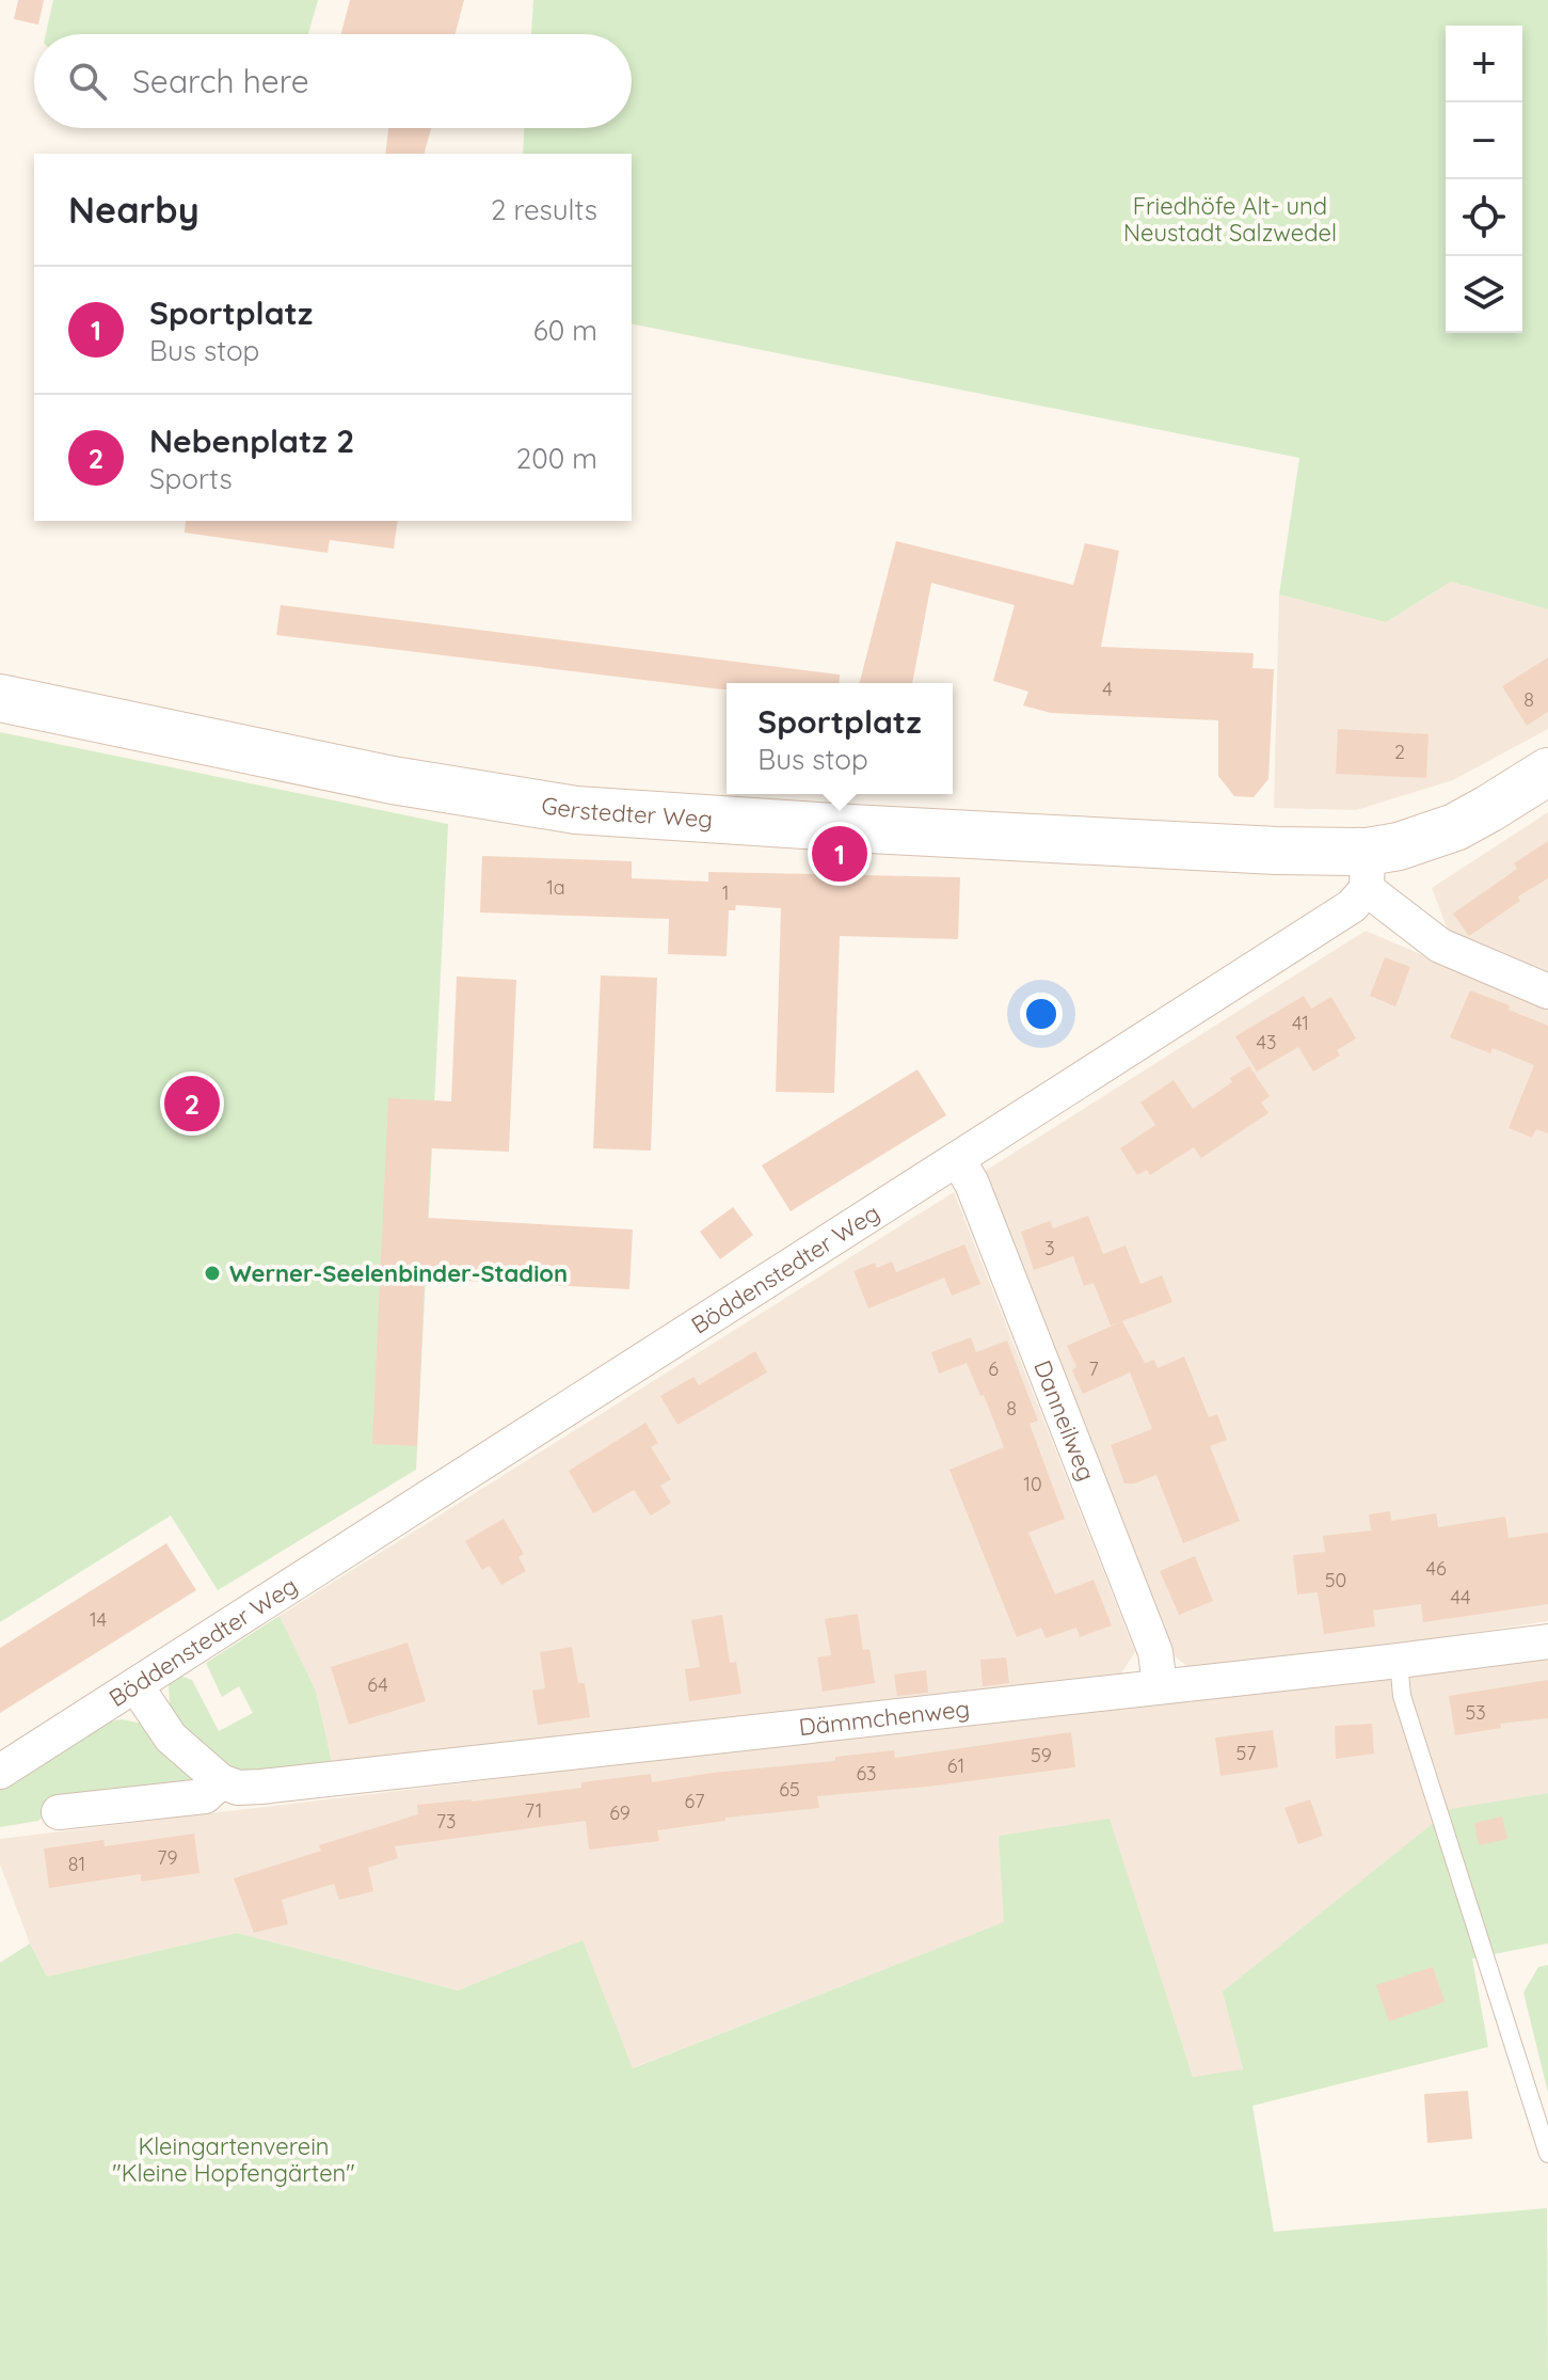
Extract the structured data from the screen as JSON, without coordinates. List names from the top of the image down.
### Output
{
  "streets": {
    "street": [
      "Gerstedter Weg",
      "Böddenstedter Weg",
      "Danneilweg",
      "Dämmchenweg"
    ]
  },
  "crossings": [
    ["Gerstedter Weg", "Böddenstedter Weg"],
    ["Böddenstedter Weg", "Danneilweg"],
    ["Danneilweg", "Dämmchenweg"]
  ],
  "parks": ["Friedhöfe Alt- und Neustadt Salzwedel", "Kleingartenverein \"Kleine Hopfengärten\""],
  "places": ["Werner-Seelenbinder-Stadion"],
  "house_numbers": [
    "4",
    "8",
    "2",
    "1a",
    "1",
    "41",
    "43",
    "3",
    "6",
    "7",
    "8",
    "10",
    "46",
    "50",
    "44",
    "14",
    "64",
    "53",
    "57",
    "59",
    "61",
    "63",
    "65",
    "67",
    "71",
    "69",
    "73",
    "79",
    "81"
  ],
  "page": {
    "map_buttons": ["+", "−"],
    "search": "Search here",
    "heading": ["Nearby", "2 results"],
    "list": [
      {
        "mark": "1",
        "name": "Sportplatz",
        "note": "Bus stop",
        "value": "60 m"
      },
      {
        "mark": "2",
        "name": "Nebenplatz 2",
        "note": "Sports",
        "value": "200 m"
      }
    ],
    "popup": ["Sportplatz", "Bus stop"],
    "pins": ["1", "2"]
  }
}
